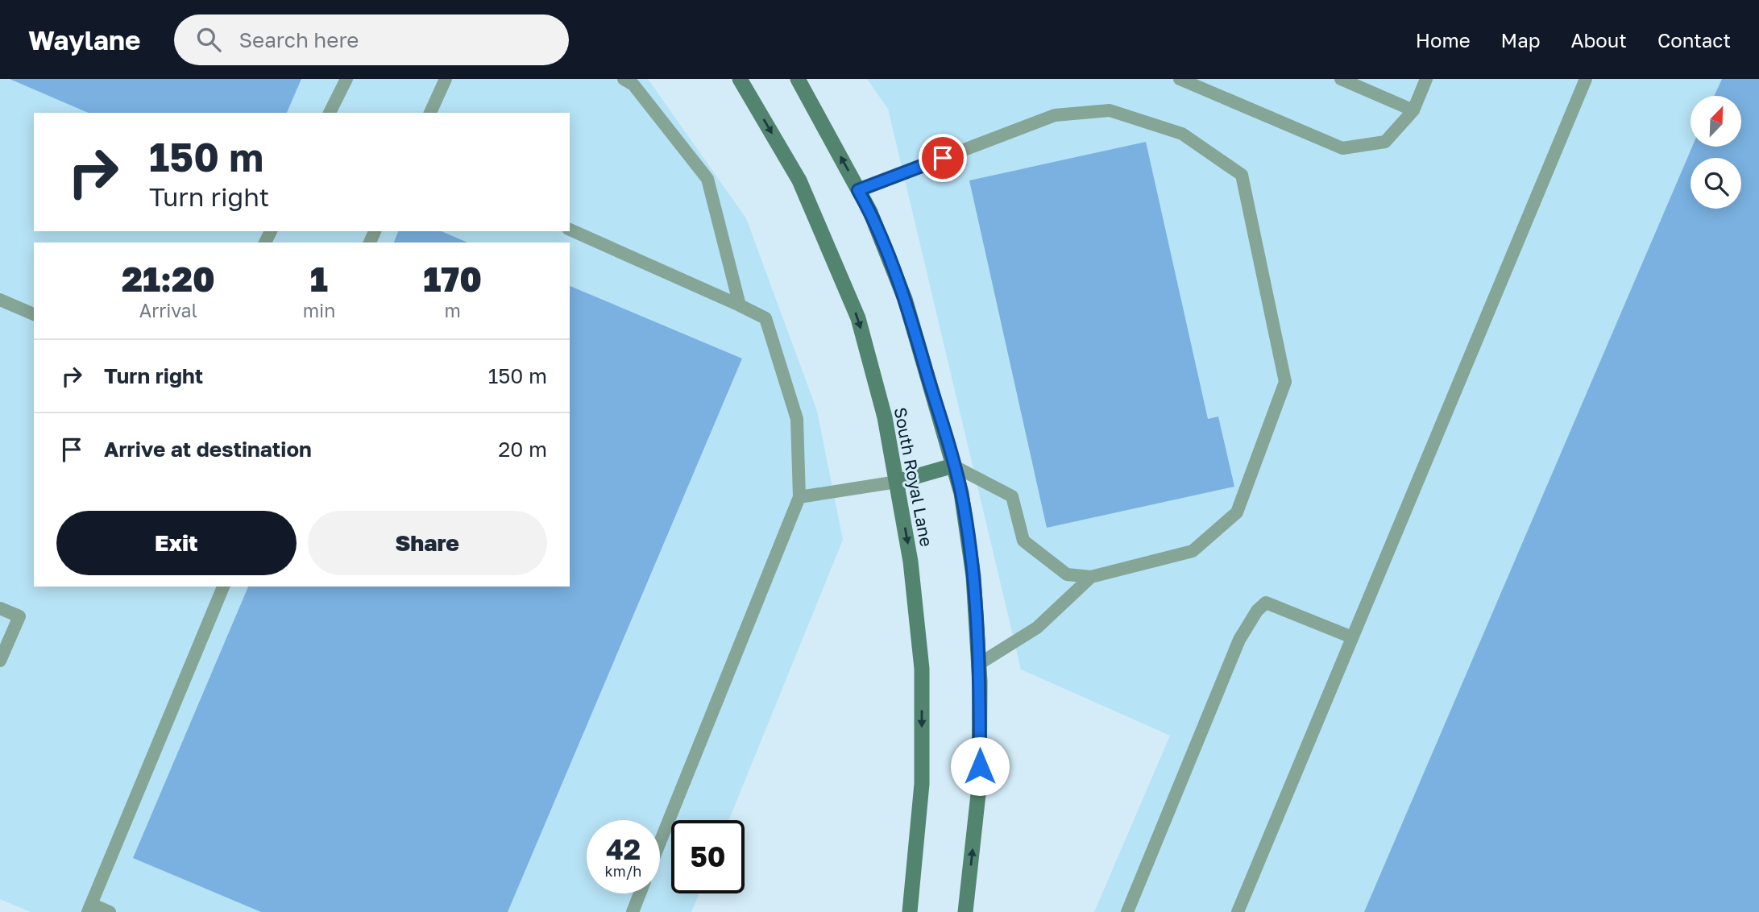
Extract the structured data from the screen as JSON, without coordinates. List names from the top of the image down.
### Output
{
  "streets": {
    "main road": ["South Royal Lane"]
  },
  "north": "top right",
  "page": {
    "header": "Waylane",
    "search": "Search here",
    "nav": [
      "Home",
      "Map",
      "About",
      "Contact"
    ],
    "turn": ["150 m", "Turn right"],
    "eta": [
      "21:20",
      "Arrival",
      "1",
      "min",
      "170",
      "m"
    ],
    "list": [
      {
        "name": "Turn right",
        "value": "150 m"
      },
      {
        "name": "Arrive at destination",
        "value": "20 m"
      }
    ],
    "buttons": ["Exit", "Share"],
    "speed": "42 km/h",
    "limit": "50"
  }
}
